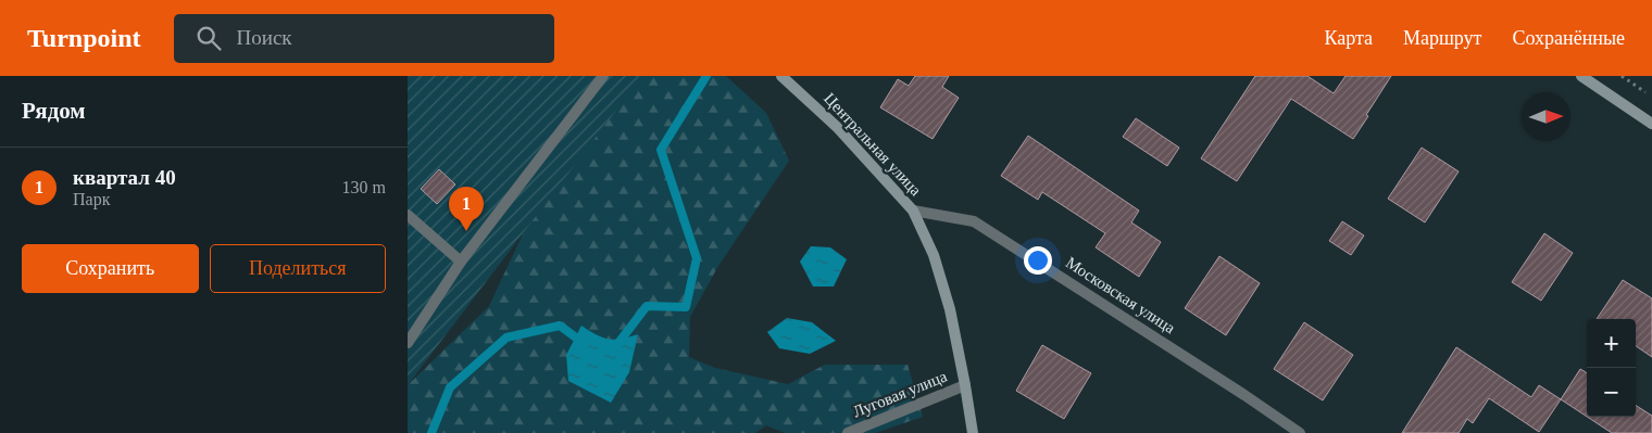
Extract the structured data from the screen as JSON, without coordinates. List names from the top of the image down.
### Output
{
  "streets": {
    "street": ["Центральная улица", "Московская улица", "Луговая улица"]
  },
  "crossings": [
    ["Центральная улица", "Московская улица"],
    ["Центральная улица", "Луговая улица"]
  ],
  "north": "right",
  "page": {
    "header": "Turnpoint",
    "search": "Поиск",
    "nav": ["Карта", "Маршрут", "Сохранённые"],
    "heading": "Рядом",
    "list": [
      {
        "mark": "1",
        "name": "квартал 40",
        "note": "Парк",
        "value": "130 m"
      }
    ],
    "pins": "1",
    "buttons": ["Сохранить", "Поделиться"],
    "map_buttons": ["+", "−"]
  }
}
